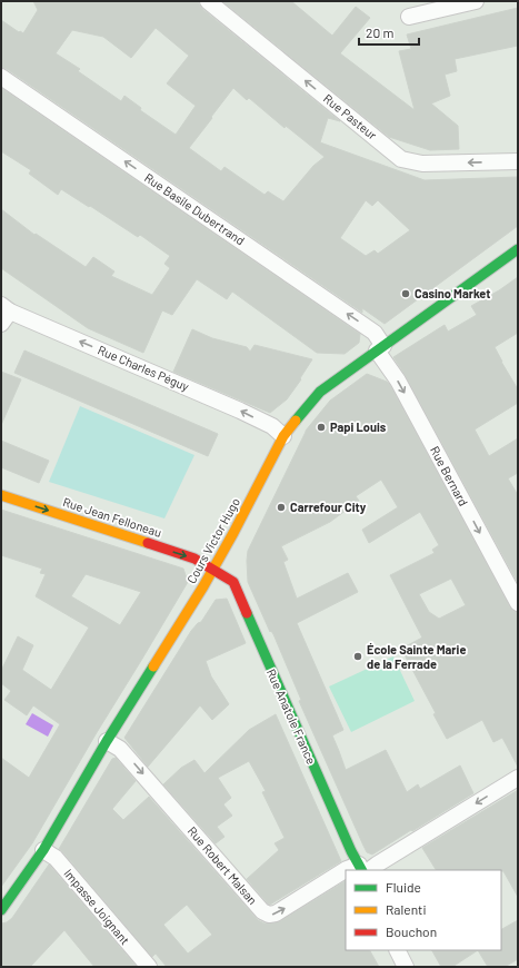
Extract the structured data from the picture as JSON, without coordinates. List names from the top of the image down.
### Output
{
  "streets": {
    "street": [
      "Rue Pasteur",
      "Rue Basile Dubertrand",
      "Rue Charles Péguy",
      "Rue Bernard",
      "Rue Jean Felloneau",
      "Cours Victor Hugo",
      "Rue Anatole France",
      "Rue Robert Malsan",
      "Impasse Joignant"
    ]
  },
  "crossings": [
    ["Rue Basile Dubertrand", "Rue Bernard"],
    ["Rue Basile Dubertrand", "Cours Victor Hugo"],
    ["Rue Charles Péguy", "Cours Victor Hugo"],
    ["Rue Bernard", "Cours Victor Hugo"],
    ["Rue Jean Felloneau", "Cours Victor Hugo"],
    ["Rue Jean Felloneau", "Rue Anatole France"],
    ["Cours Victor Hugo", "Rue Anatole France"],
    ["Cours Victor Hugo", "Rue Robert Malsan"],
    ["Cours Victor Hugo", "Impasse Joignant"],
    ["Rue Anatole France", "Rue Robert Malsan"]
  ],
  "one_way": [
    "Rue Pasteur",
    "Rue Basile Dubertrand",
    "Rue Charles Péguy",
    "Rue Bernard",
    "Rue Jean Felloneau",
    "Rue Robert Malsan"
  ],
  "places": [
    "Casino Market",
    "Papi Louis",
    "Carrefour City",
    "École Sainte Marie de la Ferrade"
  ],
  "legend": ["Fluide", "Ralenti", "Bouchon"],
  "scale_bar": "20 m"
}
